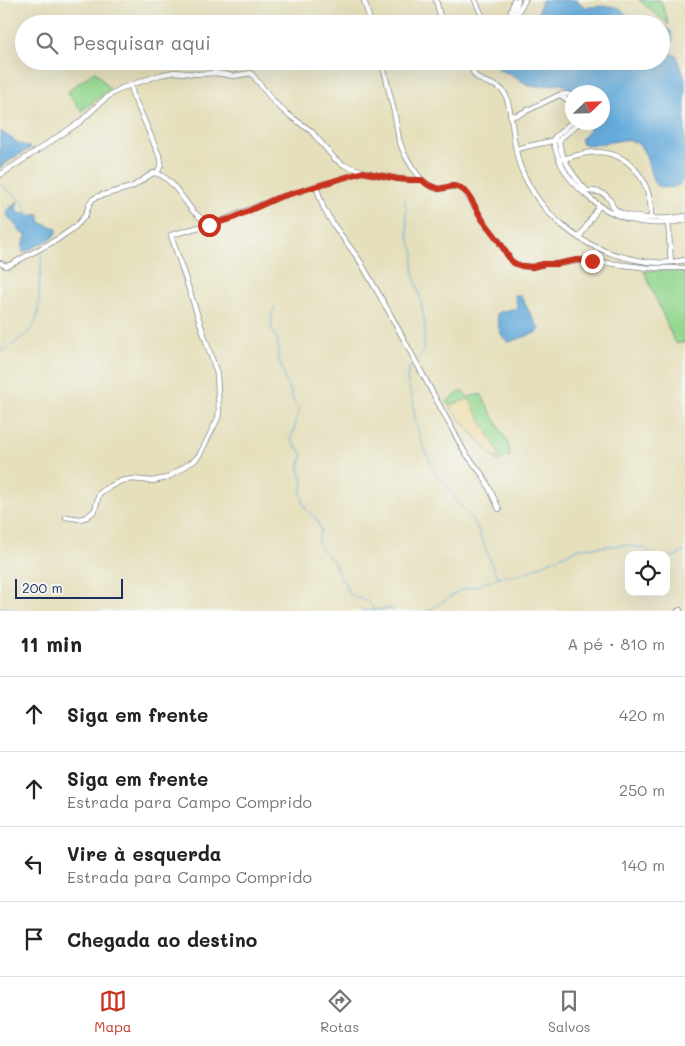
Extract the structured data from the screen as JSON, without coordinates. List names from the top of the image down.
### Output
{
  "scale_bar": "200 m",
  "north": "top right",
  "page": {
    "search": "Pesquisar aqui",
    "scale": "200 m",
    "heading": ["11 min", "A pé · 810 m"],
    "list": [
      ["Siga em frente", "420 m"],
      ["Siga em frente", "Estrada para Campo Comprido", "250 m"],
      ["Vire à esquerda", "Estrada para Campo Comprido", "140 m"],
      "Chegada ao destino"
    ],
    "nav": ["Mapa", "Rotas", "Salvos"]
  }
}
